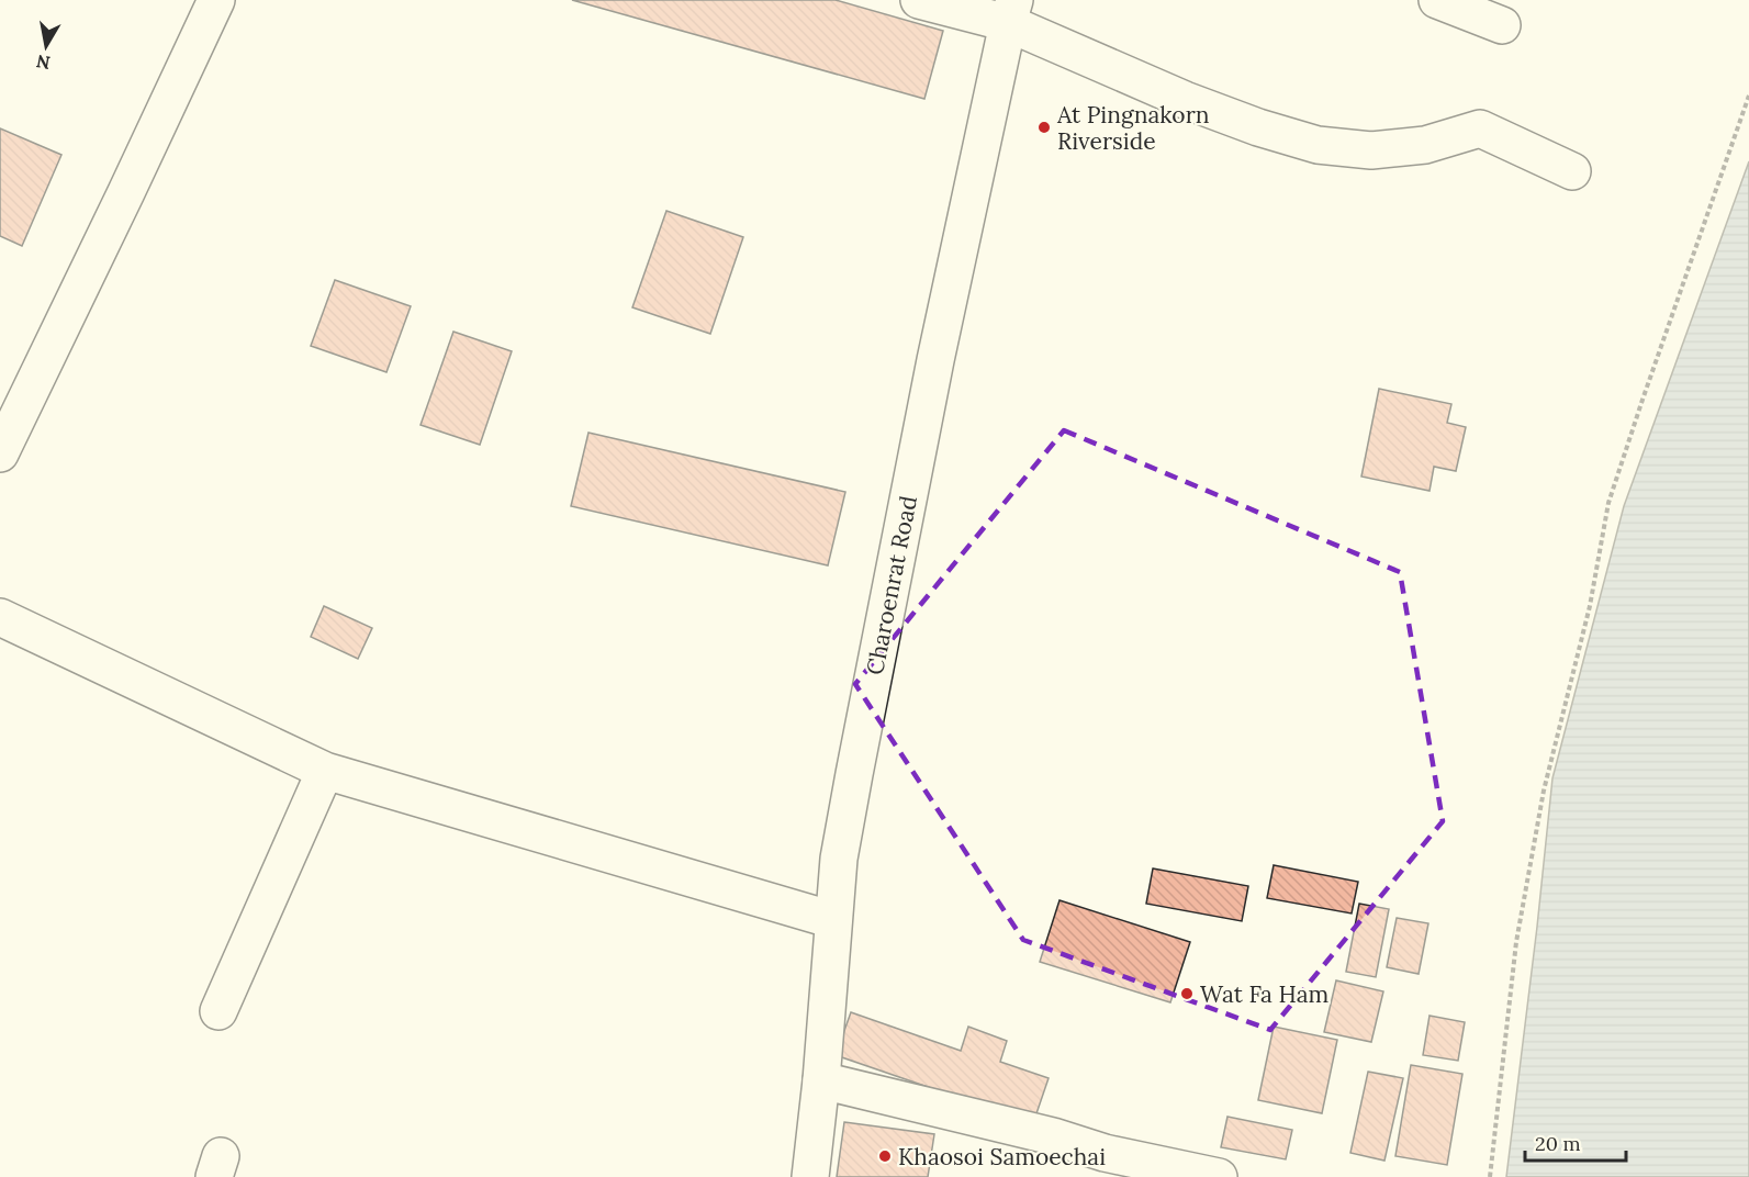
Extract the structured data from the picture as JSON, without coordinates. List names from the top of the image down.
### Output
{
  "streets": {
    "street": ["Charoenrat Road"]
  },
  "places": ["At Pingnakorn Riverside", "Wat Fa Ham", "Khaosoi Samoechai"],
  "scale_bar": "20 m",
  "north": "bottom"
}
